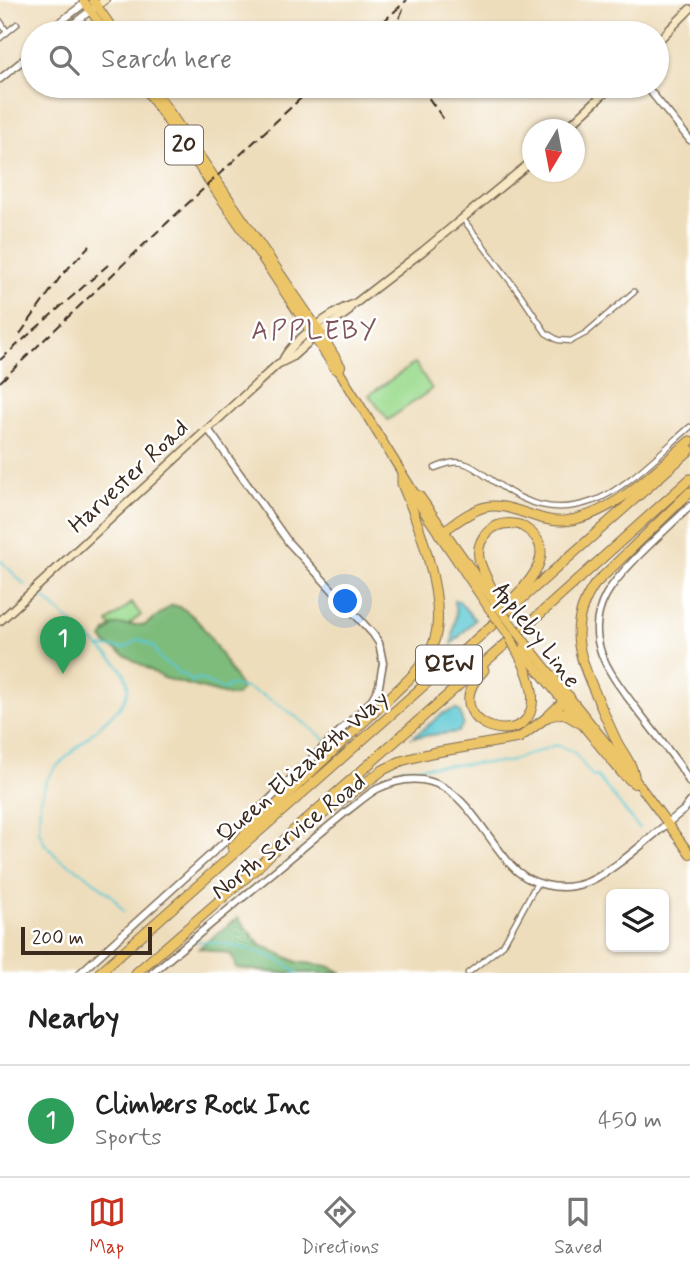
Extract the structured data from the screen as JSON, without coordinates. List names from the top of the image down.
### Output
{
  "streets": {
    "highway": ["QEW", "Queen Elizabeth Way"],
    "main road": ["20", "Harvester Road", "Appleby Line"],
    "street": ["North Service Road"]
  },
  "crossings": [
    ["Harvester Road", "Appleby Line"],
    ["Appleby Line", "North Service Road"]
  ],
  "districts": ["APPLEBY"],
  "scale_bar": "200 m",
  "north": "bottom",
  "page": {
    "search": "Search here",
    "pins": "1",
    "scale": "200 m",
    "heading": "Nearby",
    "list": [
      {
        "mark": "1",
        "name": "Climbers Rock Inc",
        "note": "Sports",
        "value": "450 m"
      }
    ],
    "nav": ["Map", "Directions", "Saved"]
  }
}
